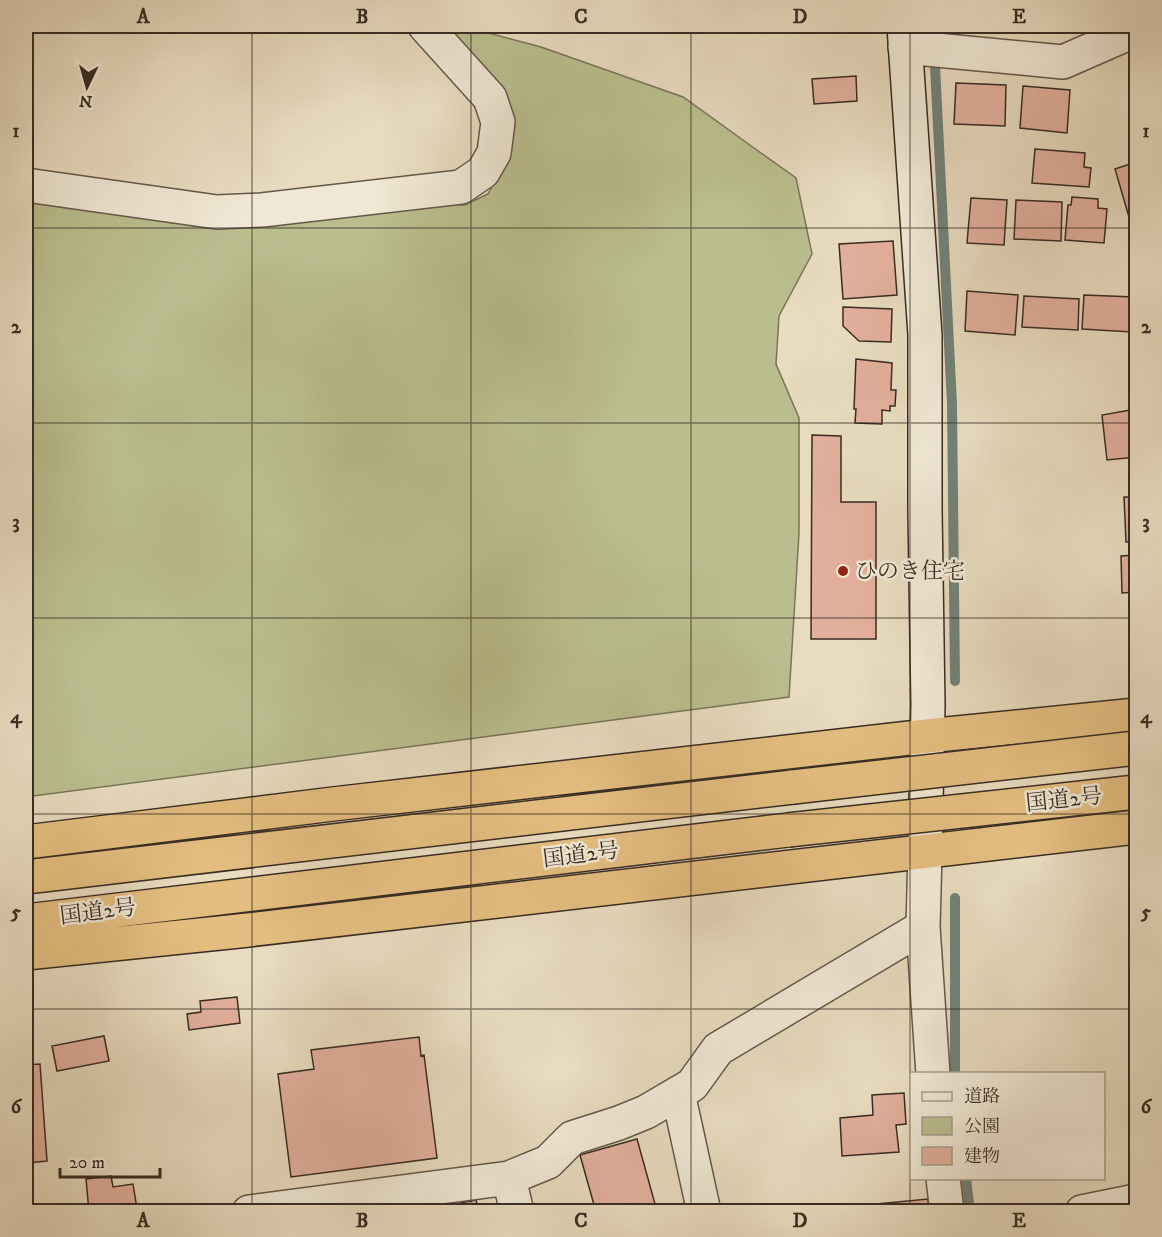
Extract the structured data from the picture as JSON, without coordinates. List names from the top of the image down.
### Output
{
  "streets": {
    "highway": ["国道2号"]
  },
  "places": ["ひのき住宅"],
  "legend": ["道路", "公園", "建物"],
  "scale_bar": "20 m",
  "north": "bottom",
  "grid": {
    "columns": [
      "A",
      "B",
      "C",
      "D",
      "E"
    ],
    "rows": [
      "1",
      "2",
      "3",
      "4",
      "5",
      "6"
    ]
  }
}
